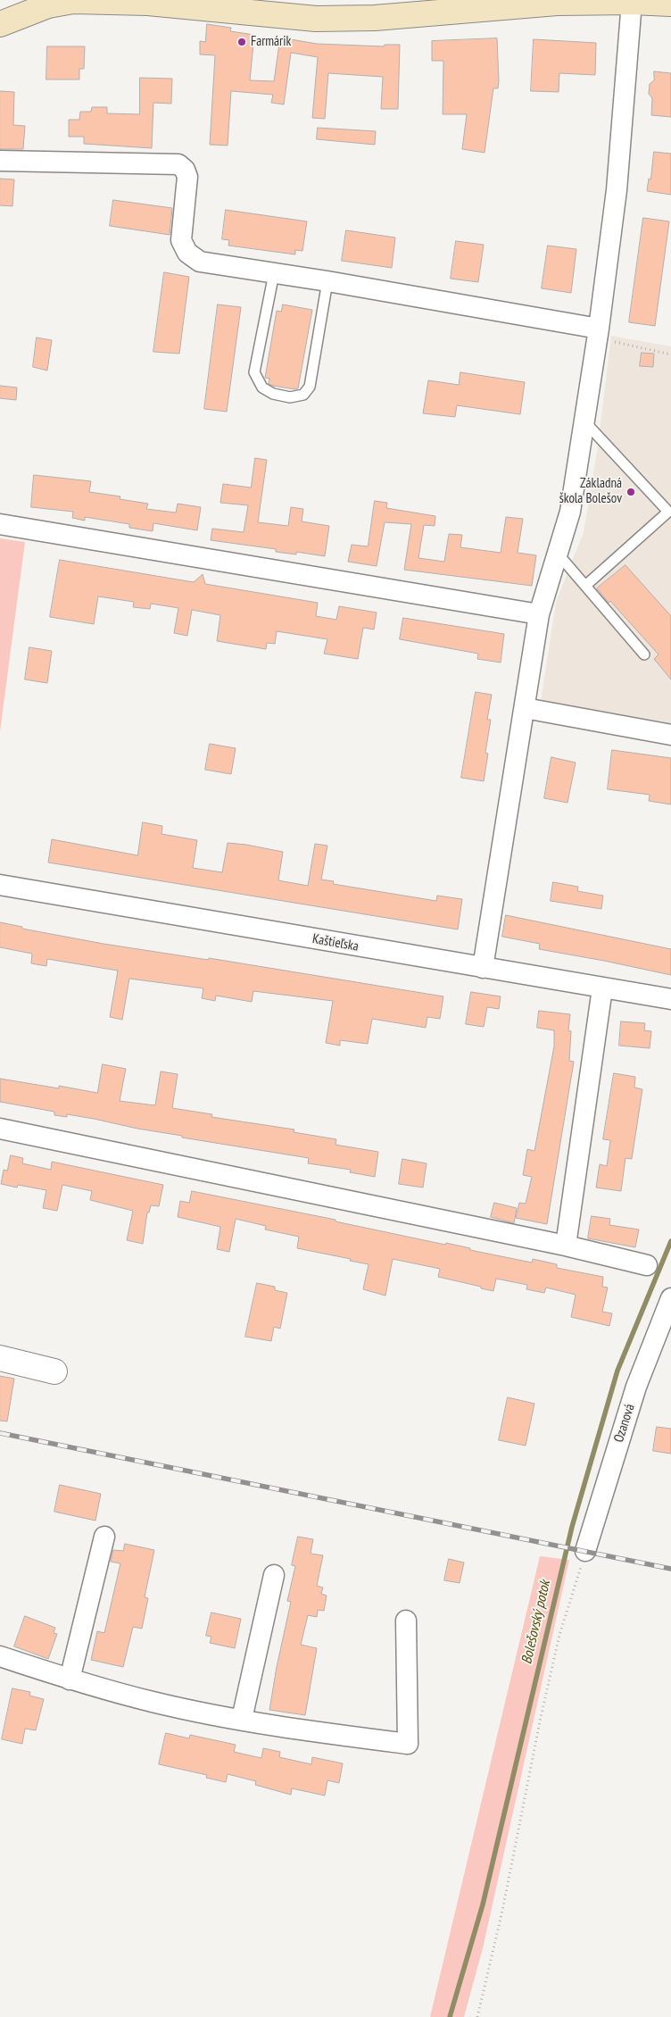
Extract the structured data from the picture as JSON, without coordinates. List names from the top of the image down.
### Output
{
  "streets": {
    "street": ["Kaštieľska", "Ozanová"]
  },
  "water": ["Bolešovský potok"],
  "places": ["Farmárik", "Základná škola Bolešov"]
}
